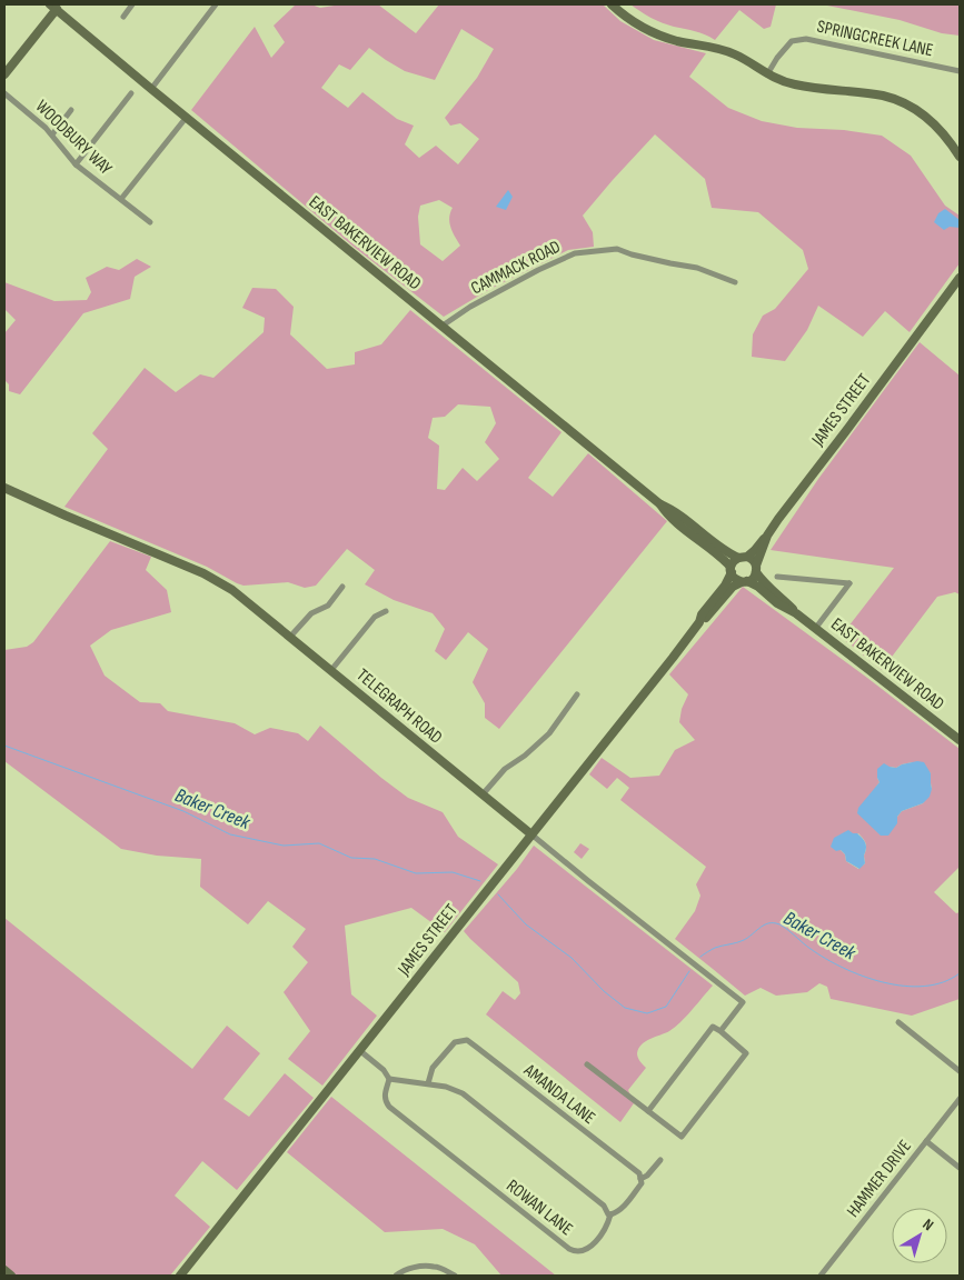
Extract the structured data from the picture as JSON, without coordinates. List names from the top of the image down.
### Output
{
  "streets": {
    "main road": ["EAST BAKERVIEW ROAD", "JAMES STREET", "TELEGRAPH ROAD"],
    "street": [
      "SPRINGCREEK LANE",
      "WOODBURY WAY",
      "CAMMACK ROAD",
      "AMANDA LANE",
      "HAMMER DRIVE",
      "ROWAN LANE"
    ]
  },
  "crossings": [
    ["EAST BAKERVIEW ROAD", "CAMMACK ROAD"],
    ["EAST BAKERVIEW ROAD", "JAMES STREET"],
    ["JAMES STREET", "TELEGRAPH ROAD"]
  ],
  "water": ["Baker Creek"],
  "north": "top right"
}
